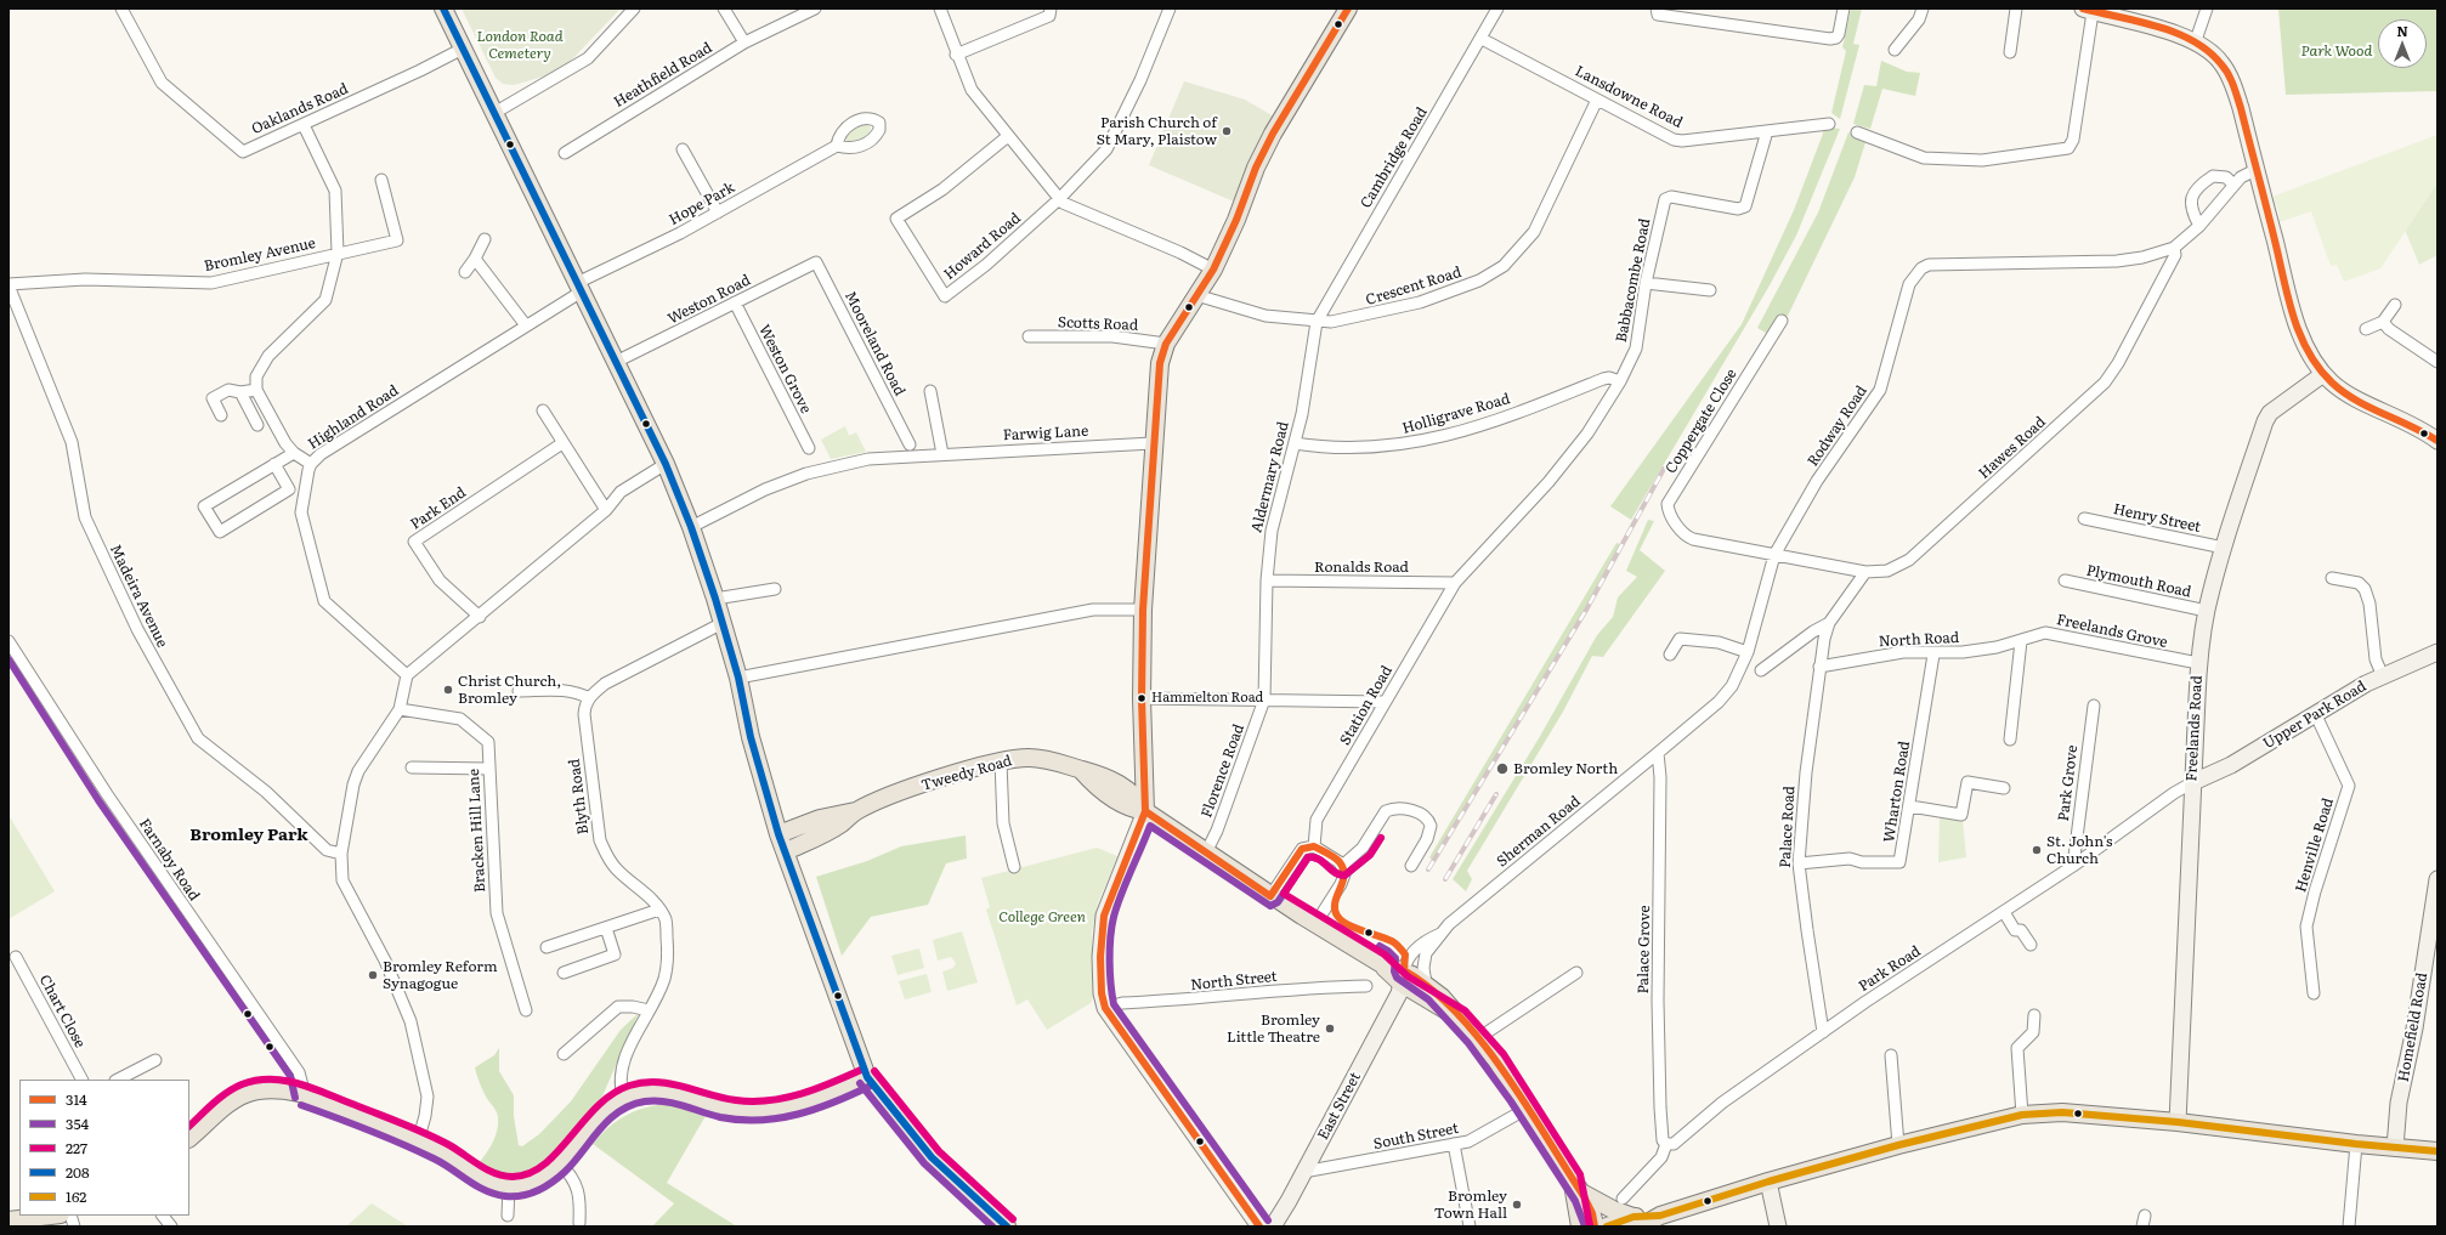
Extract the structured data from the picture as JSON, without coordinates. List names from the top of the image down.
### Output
{
  "streets": {
    "main road": ["Tweedy Road"],
    "street": [
      "Heathfield Road",
      "Lansdowne Road",
      "Oaklands Road",
      "Cambridge Road",
      "Hope Park",
      "Howard Road",
      "Bromley Avenue",
      "Babbacombe Road",
      "Crescent Road",
      "Weston Road",
      "Scotts Road",
      "Mooreland Road",
      "Weston Grove",
      "Holligrave Road",
      "Highland Road",
      "Coppergate Close",
      "Rodway Road",
      "Farwig Lane",
      "Hawes Road",
      "Aldermary Road",
      "Park End",
      "Henry Street",
      "Ronalds Road",
      "Plymouth Road",
      "Madeira Avenue",
      "Freelands Grove",
      "North Road",
      "Station Road",
      "Upper Park Road",
      "Freelands Road",
      "Florence Road",
      "Park Grove",
      "Wharton Road",
      "Blyth Road",
      "Palace Road",
      "Bracken Hill Lane",
      "Sherman Road",
      "Henville Road",
      "Farnaby Road",
      "Palace Grove",
      "Park Road",
      "North Street",
      "Chart Close",
      "Homefield Road",
      "East Street",
      "South Street"
    ]
  },
  "crossings": [
    ["Lansdowne Road", "Cambridge Road"],
    ["Lansdowne Road", "Babbacombe Road"],
    ["Lansdowne Road", "Crescent Road"],
    ["Cambridge Road", "Crescent Road"],
    ["Cambridge Road", "Aldermary Road"],
    ["Hope Park", "Highland Road"],
    ["Bromley Avenue", "Madeira Avenue"],
    ["Babbacombe Road", "Holligrave Road"],
    ["Babbacombe Road", "Ronalds Road"],
    ["Babbacombe Road", "Station Road"],
    ["Crescent Road", "Aldermary Road"],
    ["Weston Road", "Mooreland Road"],
    ["Weston Road", "Weston Grove"],
    ["Holligrave Road", "Aldermary Road"],
    ["Coppergate Close", "Hawes Road"],
    ["Rodway Road", "Hawes Road"],
    ["Rodway Road", "Sherman Road"],
    ["Rodway Road", "Palace Grove"],
    ["Aldermary Road", "Ronalds Road"],
    ["Aldermary Road", "Florence Road"],
    ["Henry Street", "Freelands Road"],
    ["Ronalds Road", "Station Road"],
    ["Plymouth Road", "Freelands Road"],
    ["Freelands Grove", "North Road"],
    ["Freelands Grove", "Freelands Road"],
    ["North Road", "Wharton Road"],
    ["North Road", "Palace Road"],
    ["Upper Park Road", "Freelands Road"],
    ["Upper Park Road", "Henville Road"],
    ["Upper Park Road", "Park Road"],
    ["Freelands Road", "Park Road"],
    ["Florence Road", "Tweedy Road"],
    ["Tweedy Road", "Sherman Road"],
    ["Tweedy Road", "East Street"],
    ["Tweedy Road", "South Street"],
    ["Park Grove", "Park Road"],
    ["Wharton Road", "Palace Road"],
    ["Palace Road", "Park Road"],
    ["Sherman Road", "Palace Grove"],
    ["Sherman Road", "East Street"],
    ["Palace Grove", "Park Road"],
    ["East Street", "South Street"]
  ],
  "districts": ["Bromley Park"],
  "parks": ["London Road Cemetery", "Park Wood", "College Green"],
  "places": [
    "Parish Church of St Mary, Plaistow",
    "Christ Church, Bromley",
    "Hammelton Road",
    "Bromley North",
    "St. John's Church",
    "Bromley Reform Synagogue",
    "Bromley Little Theatre",
    "Bromley Town Hall"
  ],
  "lines": [
    "transit line 314",
    "transit line 208",
    "transit line 354",
    "transit line 227",
    "transit line 162"
  ],
  "legend": [
    "314",
    "354",
    "227",
    "208",
    "162"
  ],
  "north": "top"
}
